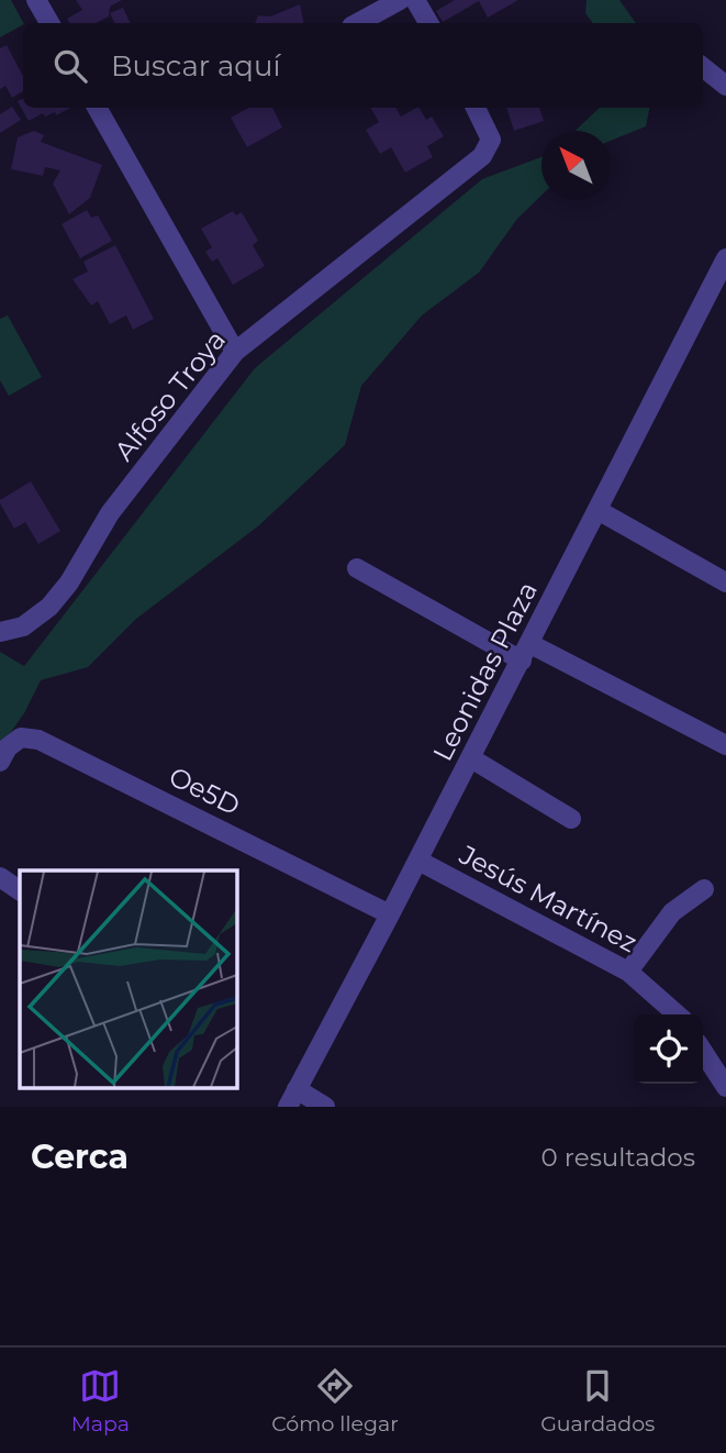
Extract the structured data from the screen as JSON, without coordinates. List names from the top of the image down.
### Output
{
  "streets": {
    "street": [
      "Alfoso Troya",
      "Leonidas Plaza",
      "Oe5D",
      "Jesús Martínez"
    ]
  },
  "crossings": [
    ["Leonidas Plaza", "Oe5D"],
    ["Leonidas Plaza", "Jesús Martínez"]
  ],
  "north": "top left",
  "page": {
    "search": "Buscar aquí",
    "heading": ["Cerca", "0 resultados"],
    "nav": ["Mapa", "Cómo llegar", "Guardados"]
  }
}
